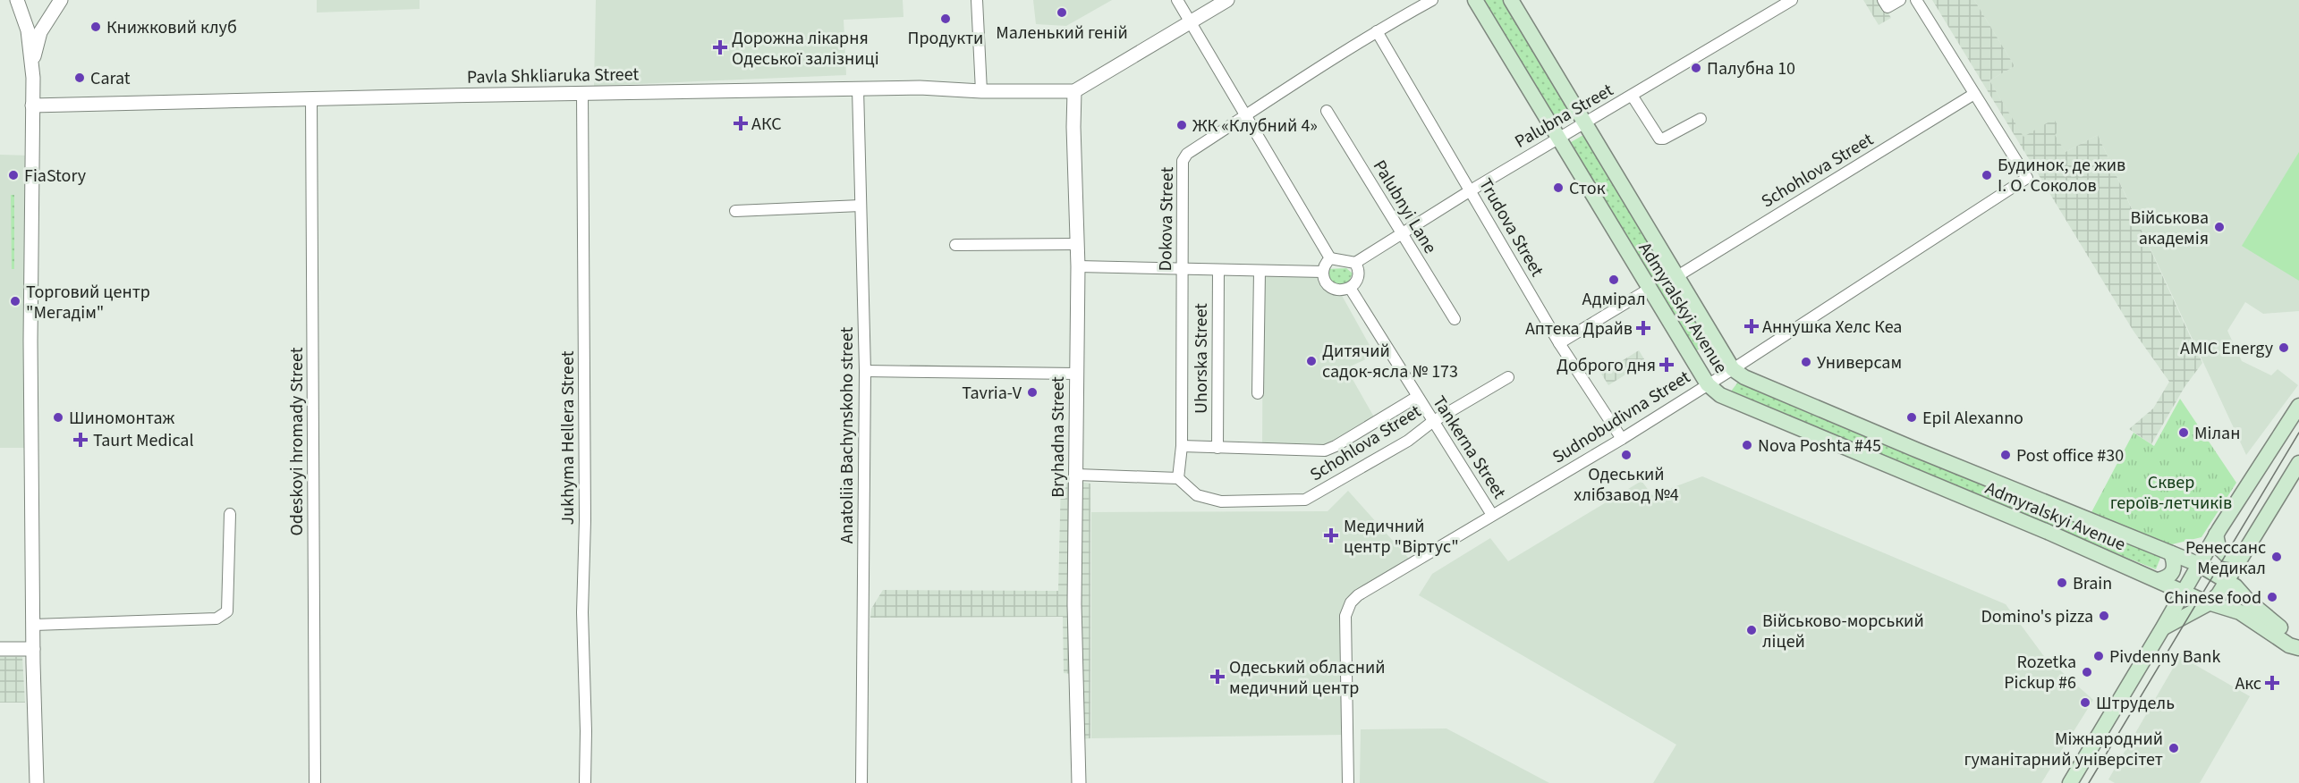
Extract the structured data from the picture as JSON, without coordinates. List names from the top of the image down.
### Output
{
  "streets": {
    "main road": ["Admyralskyi Avenue"],
    "street": [
      "Pavla Shkliaruka Street",
      "Palubna Street",
      "Schohlova Street",
      "Palubnyi Lane",
      "Dokova Street",
      "Trudova Street",
      "Uhorska Street",
      "Sudnobudivna Street",
      "Anatoliia Bachynskoho street",
      "Bryhadna Street",
      "Jukhyma Hellera Street",
      "Odeskoyi hromady Street",
      "Tankerna Street"
    ]
  },
  "crossings": [
    ["Pavla Shkliaruka Street", "Anatoliia Bachynskoho street"],
    ["Pavla Shkliaruka Street", "Bryhadna Street"],
    ["Pavla Shkliaruka Street", "Jukhyma Hellera Street"],
    ["Pavla Shkliaruka Street", "Odeskoyi hromady Street"],
    ["Palubna Street", "Palubnyi Lane"],
    ["Palubna Street", "Trudova Street"],
    ["Palubna Street", "Admyralskyi Avenue"],
    ["Palubna Street", "Tankerna Street"],
    ["Schohlova Street", "Dokova Street"],
    ["Schohlova Street", "Admyralskyi Avenue"],
    ["Schohlova Street", "Sudnobudivna Street"],
    ["Schohlova Street", "Tankerna Street"],
    ["Dokova Street", "Trudova Street"],
    ["Trudova Street", "Sudnobudivna Street"],
    ["Admyralskyi Avenue", "Sudnobudivna Street"],
    ["Sudnobudivna Street", "Tankerna Street"]
  ],
  "parks": ["Сквер героїв-летчиків"],
  "places": {
    "other": [
      "Маленький геній",
      "Продукти",
      "Книжковий клуб",
      "Палубна 10",
      "Carat",
      "ЖК «Клубний 4»",
      "FiaStory",
      "Будинок, де жив І. О. Соколов",
      "Сток",
      "Військова академія",
      "Адмірал",
      "Торговий центр \"Мегадім\"",
      "AMIC Energy",
      "Дитячий садок-ясла № 173",
      "Универсам",
      "Tavria-V",
      "Шиномонтаж",
      "Epil Alexanno",
      "Мілан",
      "Nova Poshta #45",
      "Одеський хлібзавод №4",
      "Post office #30",
      "Ренессанс Медикал",
      "Brain",
      "Chinese food",
      "Domino's pizza",
      "Військово-морський ліцей",
      "Pivdenny Bank",
      "Rozetka Pickup #6",
      "Штрудель",
      "Міжнародний гуманітарний універсітет"
    ],
    "health": [
      "Дорожна лікарня Одеської залізниці",
      "АКС",
      "Аннушка Хелс Кеа",
      "Аптека Драйв",
      "Доброго дня",
      "Taurt Medical",
      "Медичний центр \"Віртус\"",
      "Одеський обласний медичний центр",
      "Акс"
    ]
  }
}
